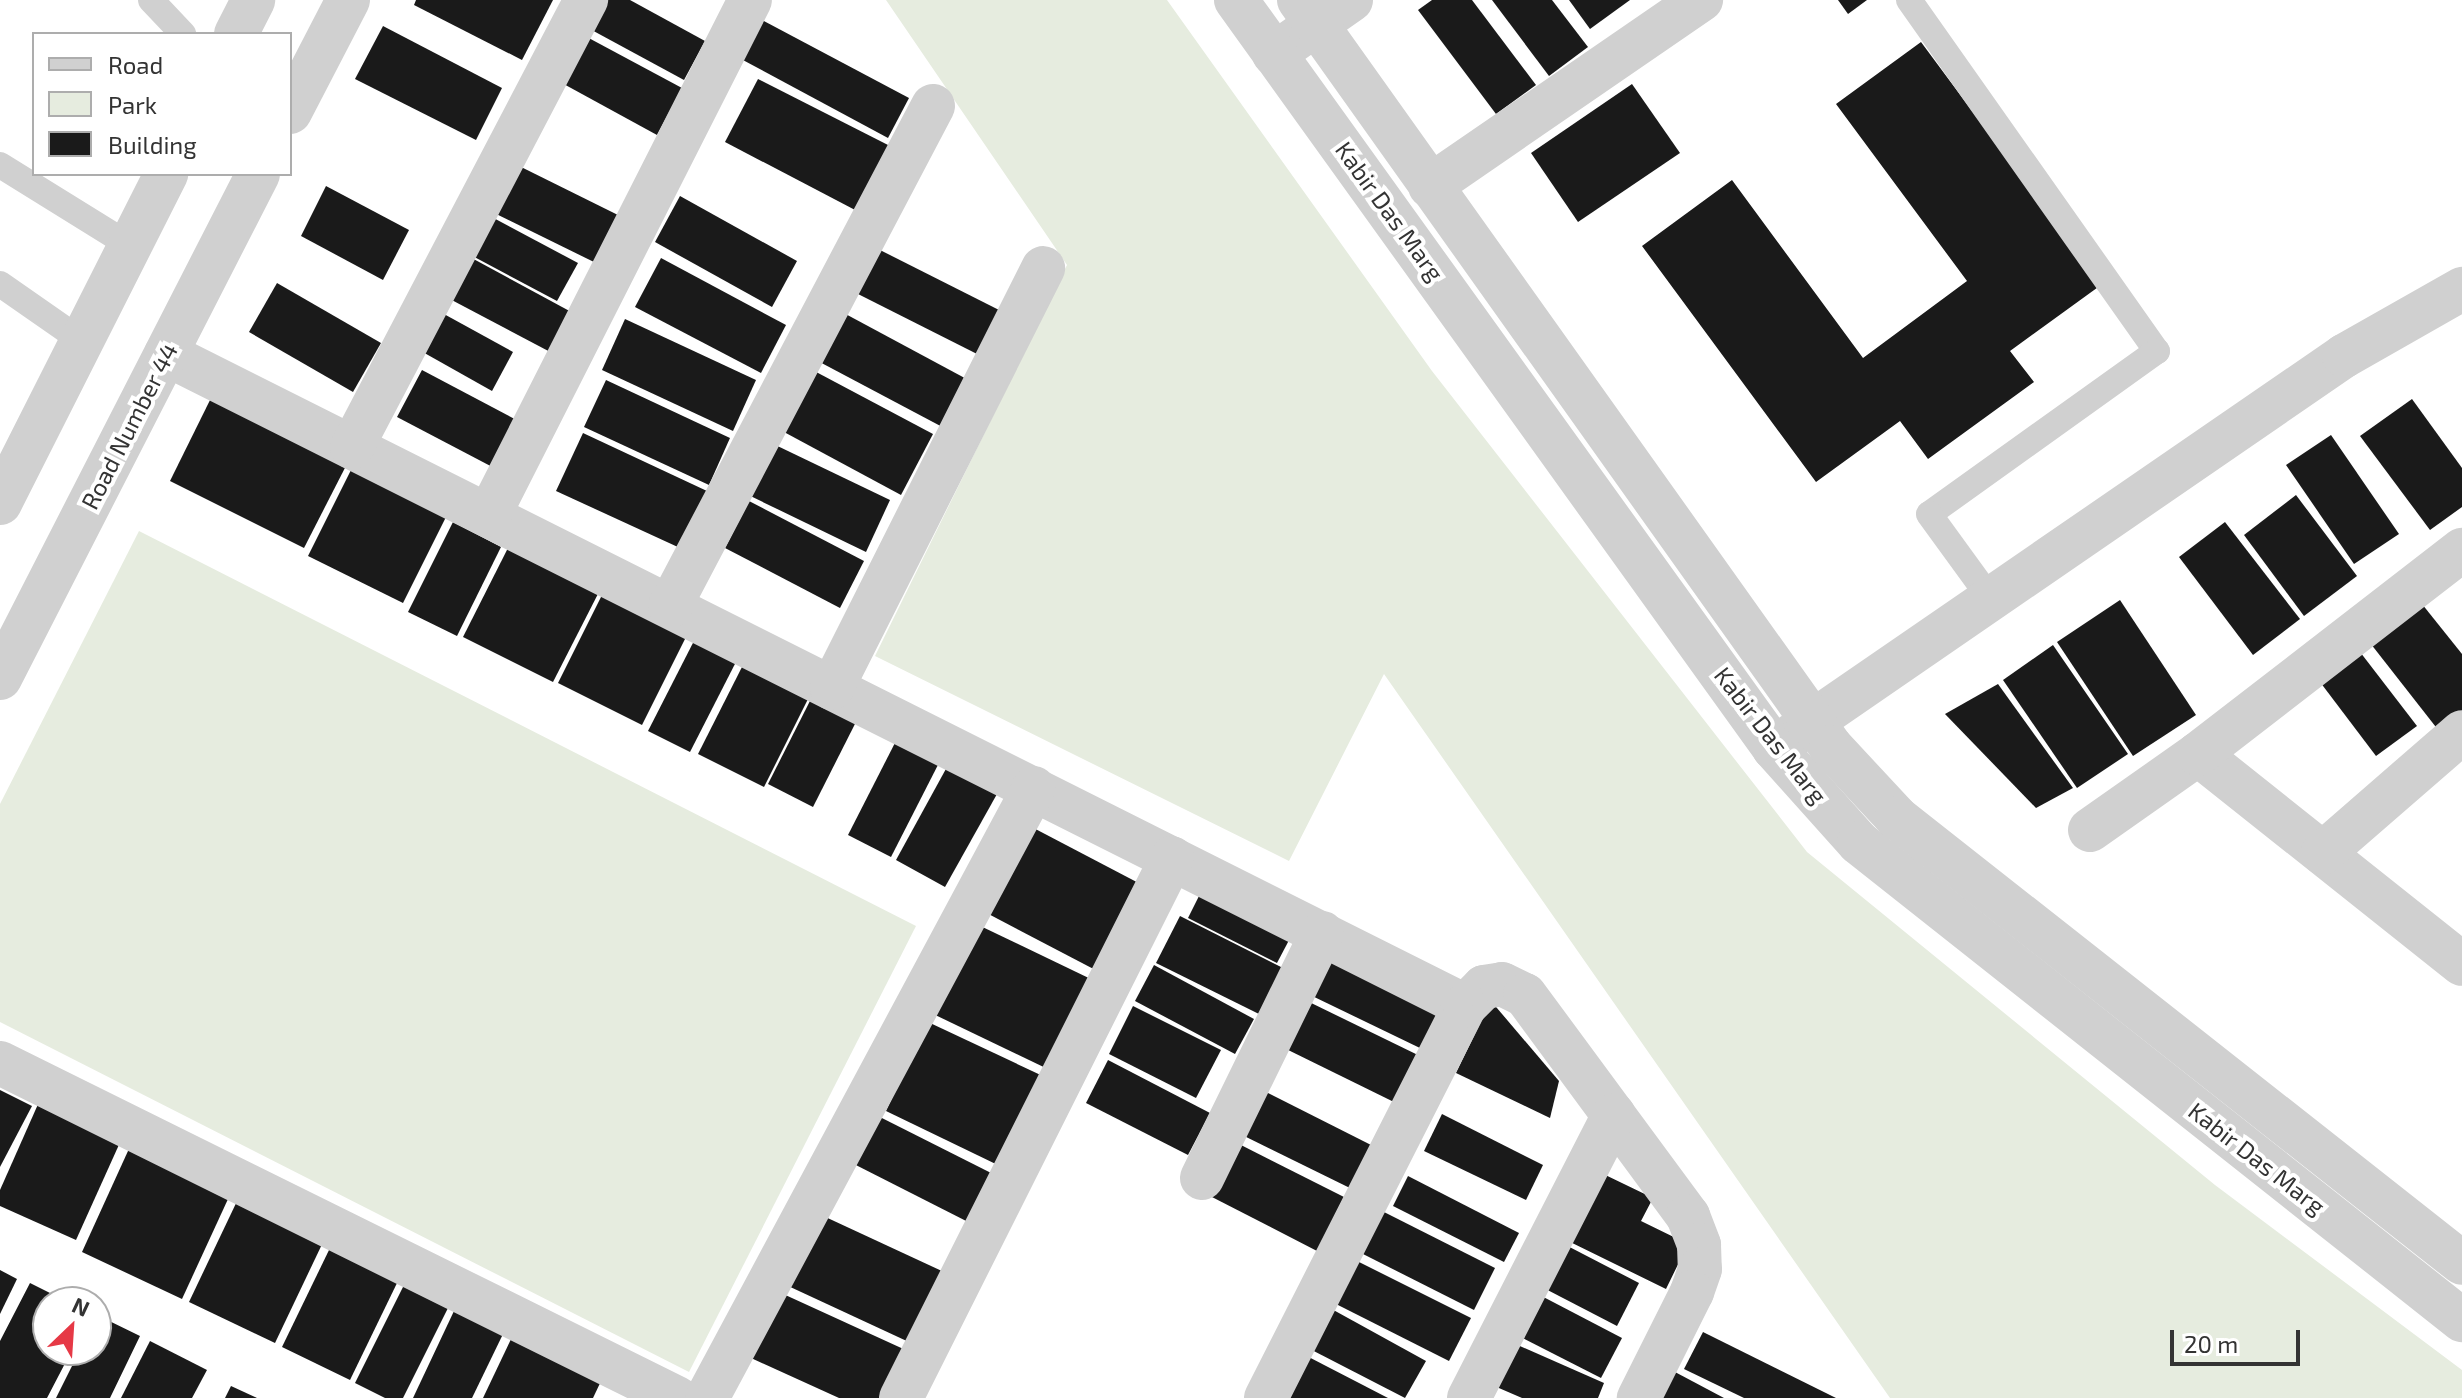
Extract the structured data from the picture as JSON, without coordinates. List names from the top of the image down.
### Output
{
  "streets": {
    "street": ["Kabir Das Marg", "Road Number 44"]
  },
  "legend": ["Road", "Park", "Building"],
  "scale_bar": "20 m",
  "north": "top right"
}
